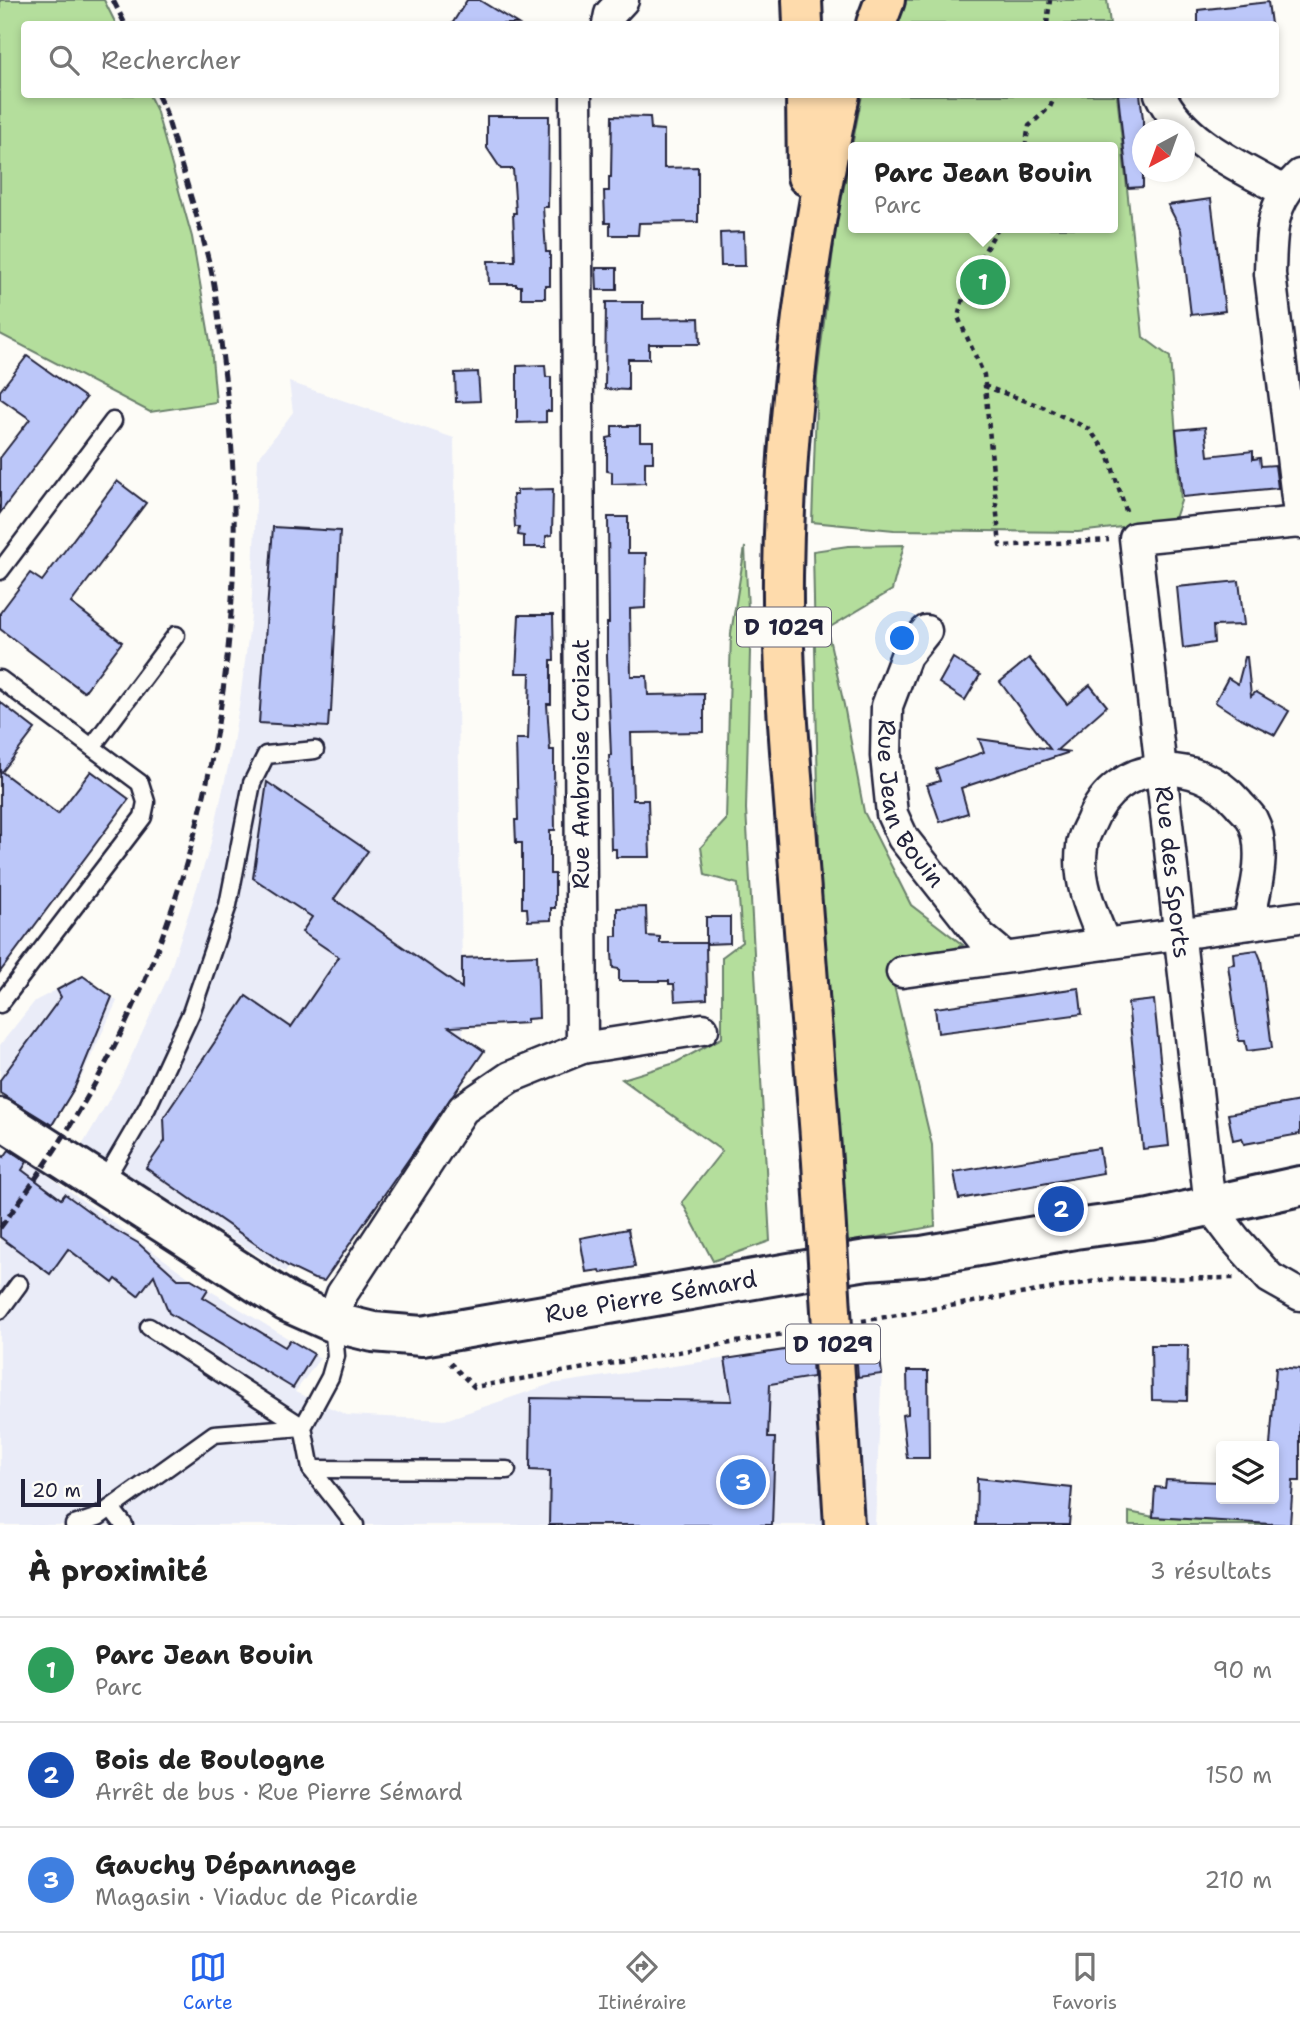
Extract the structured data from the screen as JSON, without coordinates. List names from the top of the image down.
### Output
{
  "streets": {
    "main road": ["D 1029", "Rue Pierre Sémard"],
    "street": ["Rue Ambroise Croizat", "Rue Jean Bouin", "Rue des Sports"]
  },
  "crossings": [
    ["Rue des Sports", "Rue Pierre Sémard"]
  ],
  "scale_bar": "20 m",
  "north": "bottom left",
  "page": {
    "search": "Rechercher",
    "popup": ["Parc Jean Bouin", "Parc"],
    "pins": ["1", "2", "3"],
    "scale": "20 m",
    "heading": ["À proximité", "3 résultats"],
    "list": [
      {
        "mark": "1",
        "name": "Parc Jean Bouin",
        "note": "Parc",
        "value": "90 m"
      },
      {
        "mark": "2",
        "name": "Bois de Boulogne",
        "note": "Arrêt de bus · Rue Pierre Sémard",
        "value": "150 m"
      },
      {
        "mark": "3",
        "name": "Gauchy Dépannage",
        "note": "Magasin · Viaduc de Picardie",
        "value": "210 m"
      }
    ],
    "nav": ["Carte", "Itinéraire", "Favoris"]
  }
}
